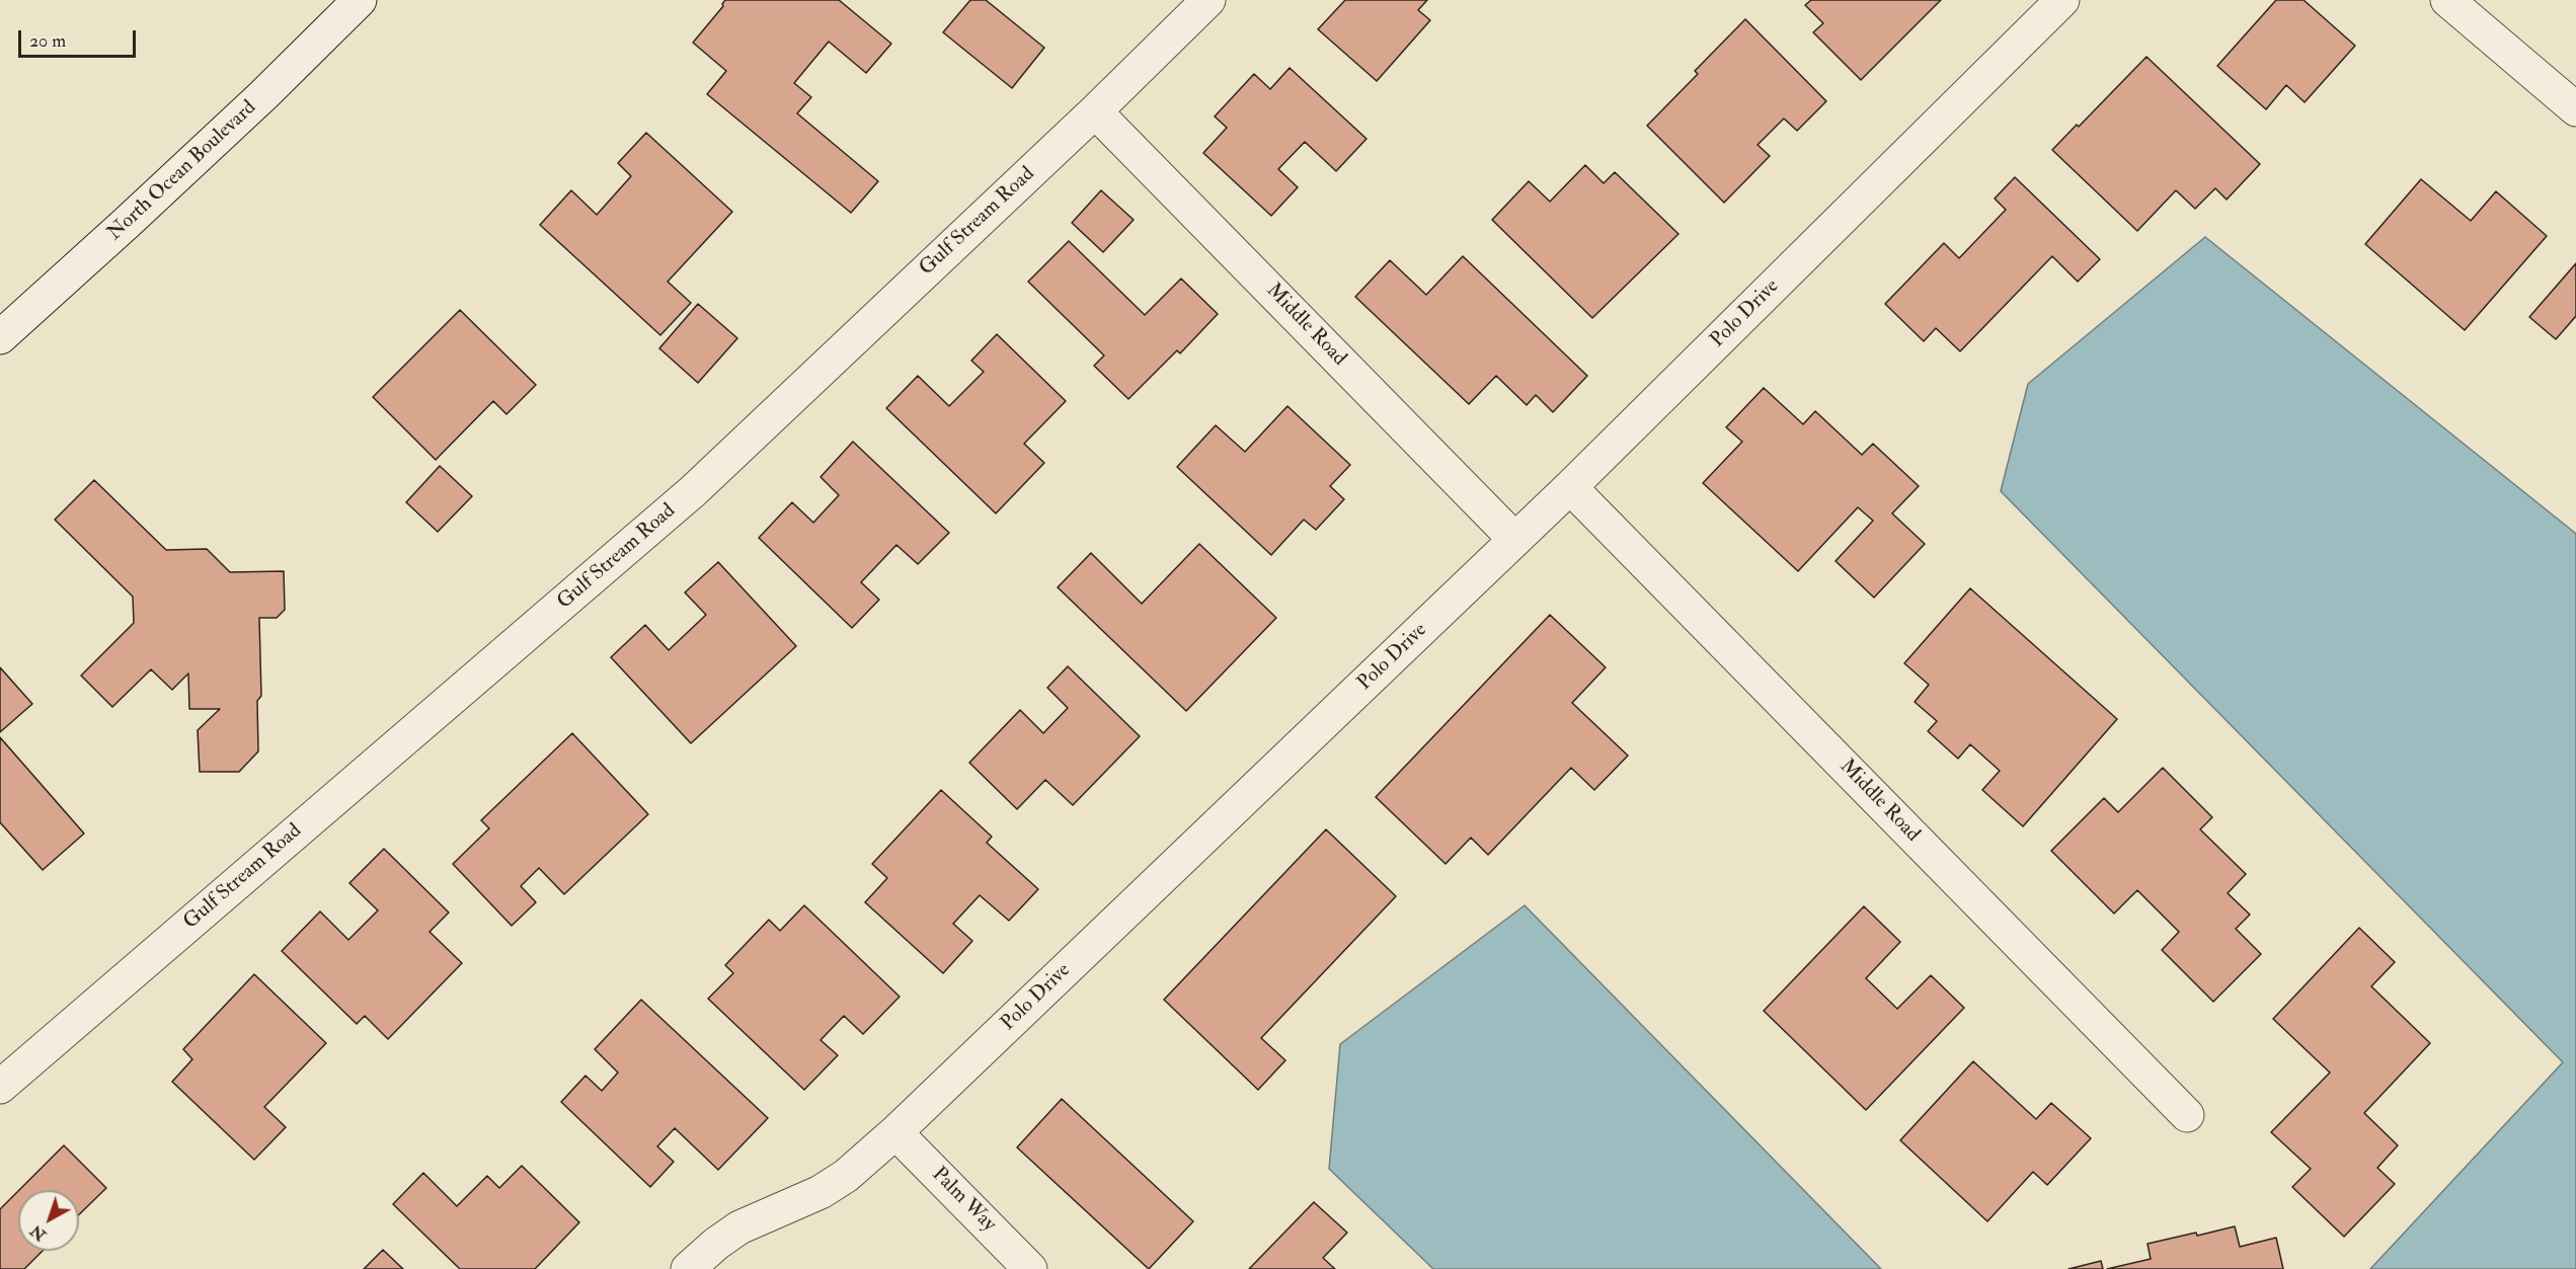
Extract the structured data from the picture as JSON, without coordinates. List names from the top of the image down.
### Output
{
  "streets": {
    "street": [
      "North Ocean Boulevard",
      "Gulf Stream Road",
      "Polo Drive",
      "Middle Road",
      "Palm Way"
    ]
  },
  "crossings": [
    ["Gulf Stream Road", "Middle Road"],
    ["Polo Drive", "Middle Road"],
    ["Polo Drive", "Palm Way"]
  ],
  "scale_bar": "20 m",
  "north": "bottom left"
}
